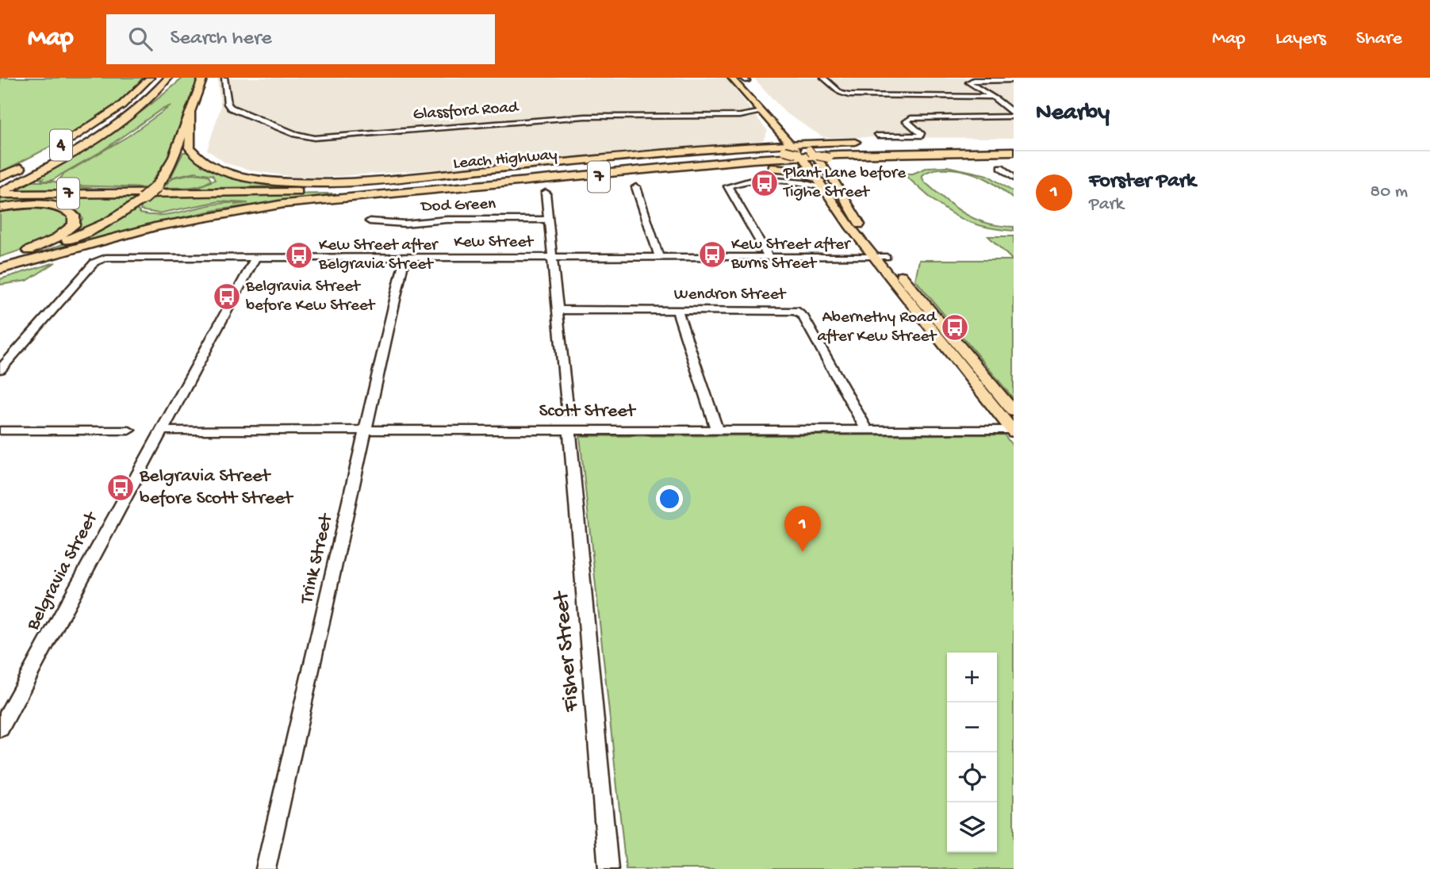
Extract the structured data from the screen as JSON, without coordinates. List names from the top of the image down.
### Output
{
  "streets": {
    "highway": ["4", "Leach Highway", "7"],
    "street": [
      "Glassford Road",
      "Dod Green",
      "Kew Street",
      "Wendron Street",
      "Scott Street",
      "Trink Street",
      "Belgravia Street",
      "Fisher Street"
    ]
  },
  "crossings": [
    ["4", "Leach Highway"],
    ["Leach Highway", "7"],
    ["Kew Street", "Trink Street"],
    ["Kew Street", "Belgravia Street"],
    ["Wendron Street", "Scott Street"],
    ["Scott Street", "Trink Street"],
    ["Scott Street", "Belgravia Street"],
    ["Scott Street", "Fisher Street"]
  ],
  "places": {
    "bus stop": [
      "Plant Lane before Tighe Street",
      "Kew Street after Burns Street",
      "Kew Street after Belgravia Street",
      "Belgravia Street before Kew Street",
      "Abernethy Road after Kew Street",
      "Belgravia Street before Scott Street"
    ]
  },
  "page": {
    "header": "Map",
    "search": "Search here",
    "nav": ["Map", "Layers", "Share"],
    "heading": "Nearby",
    "list": [
      {
        "mark": "1",
        "name": "Forster Park",
        "note": "Park",
        "value": "80 m"
      }
    ],
    "pins": "1",
    "map_buttons": ["+", "−"]
  }
}
